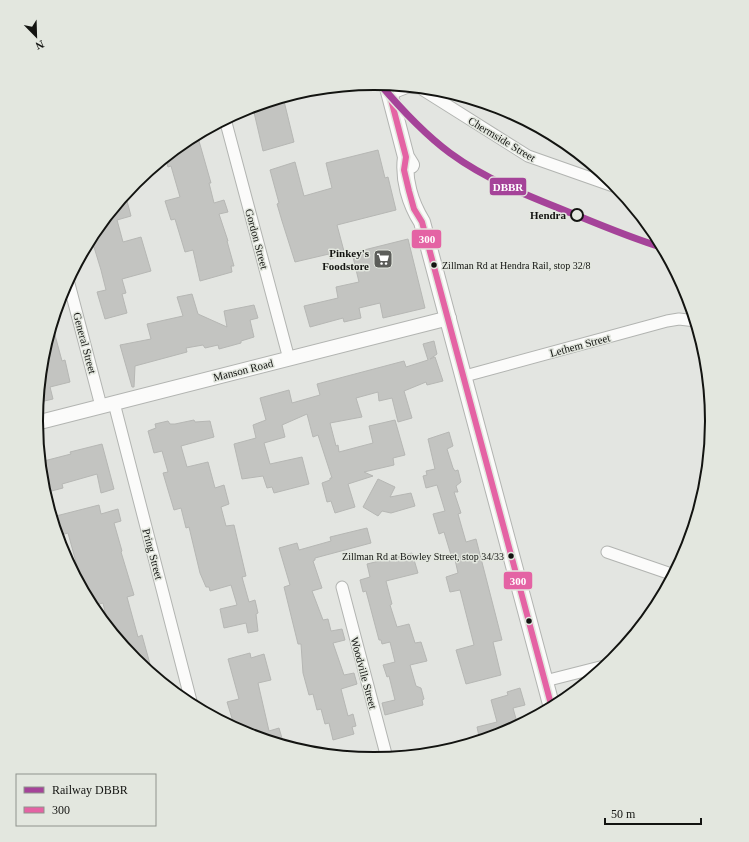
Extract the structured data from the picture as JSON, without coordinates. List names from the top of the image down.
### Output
{
  "streets": {
    "street": [
      "Chermside Street",
      "Gordon Street",
      "General Street",
      "Lethem Street",
      "Manson Road",
      "Pring Street",
      "Woodville Street"
    ]
  },
  "crossings": [
    ["Gordon Street", "Manson Road"],
    ["General Street", "Manson Road"],
    ["General Street", "Pring Street"],
    ["Manson Road", "Pring Street"]
  ],
  "places": {
    "other": ["Hendra", "Zillman Rd at Hendra Rail, stop 32/8", "Zillman Rd at Bowley Street, stop 34/33"],
    "supermarket": ["Pinkey's Foodstore"]
  },
  "lines": ["rail line DBBR", "transit line 300"],
  "legend": ["Railway DBBR", "300"],
  "scale_bar": "50 m",
  "north": "bottom right"
}
